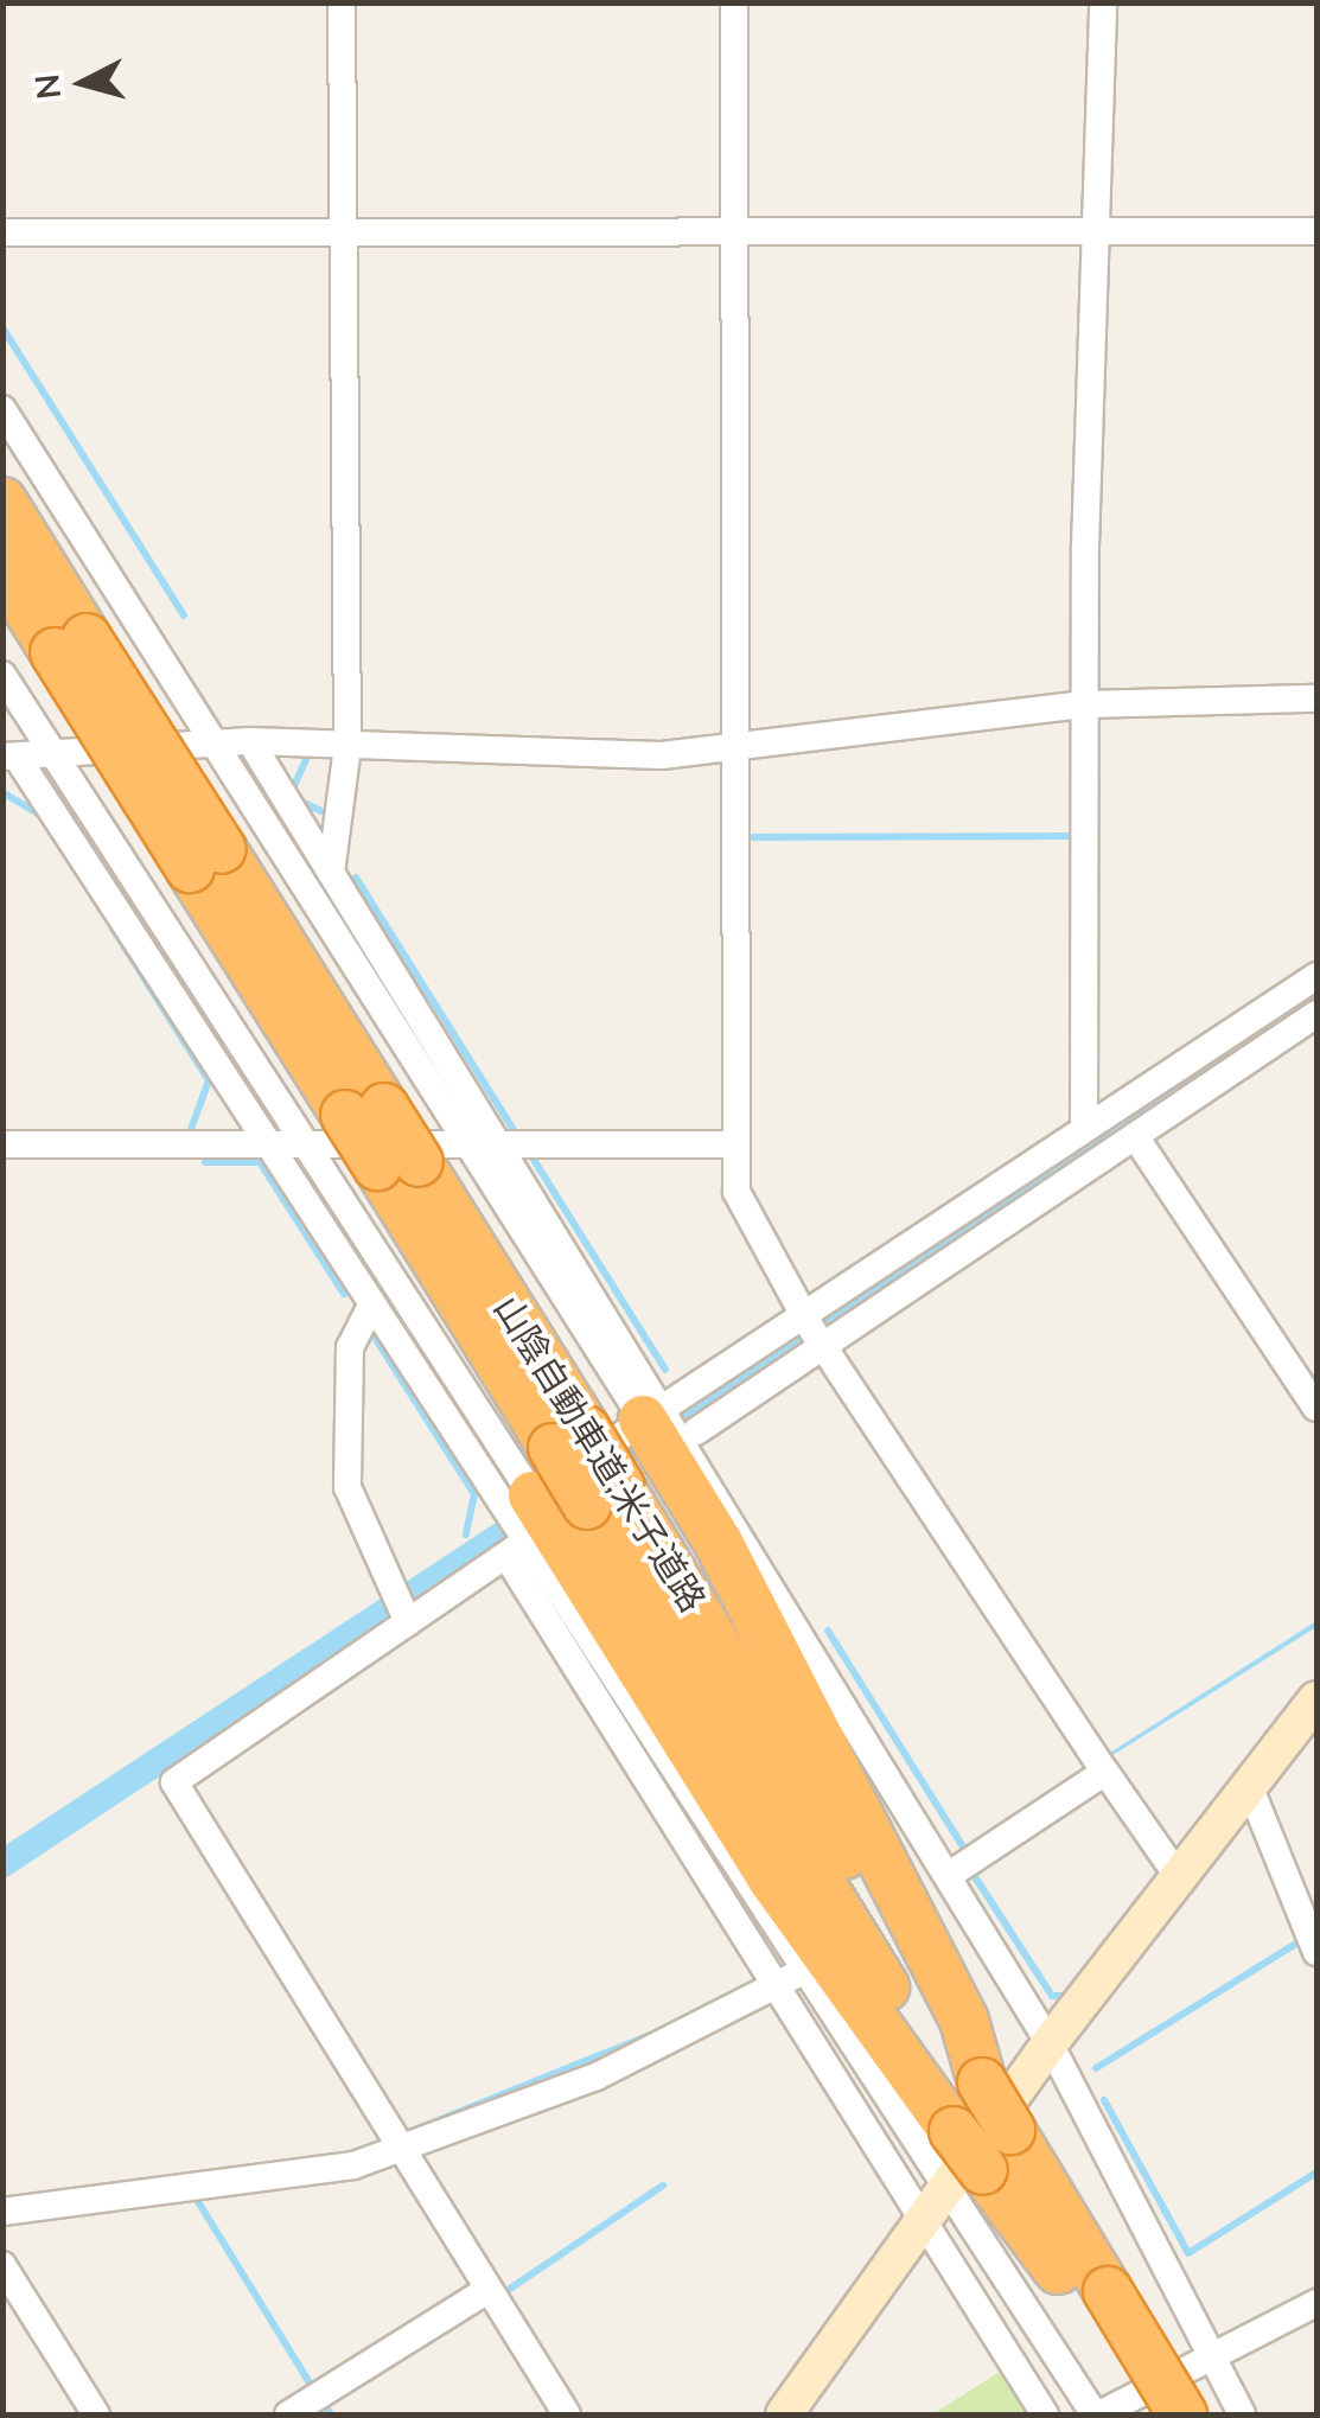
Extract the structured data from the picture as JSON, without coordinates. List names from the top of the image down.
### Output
{
  "streets": {
    "highway": ["山陰自動車道;米子道路"]
  },
  "north": "left"
}
